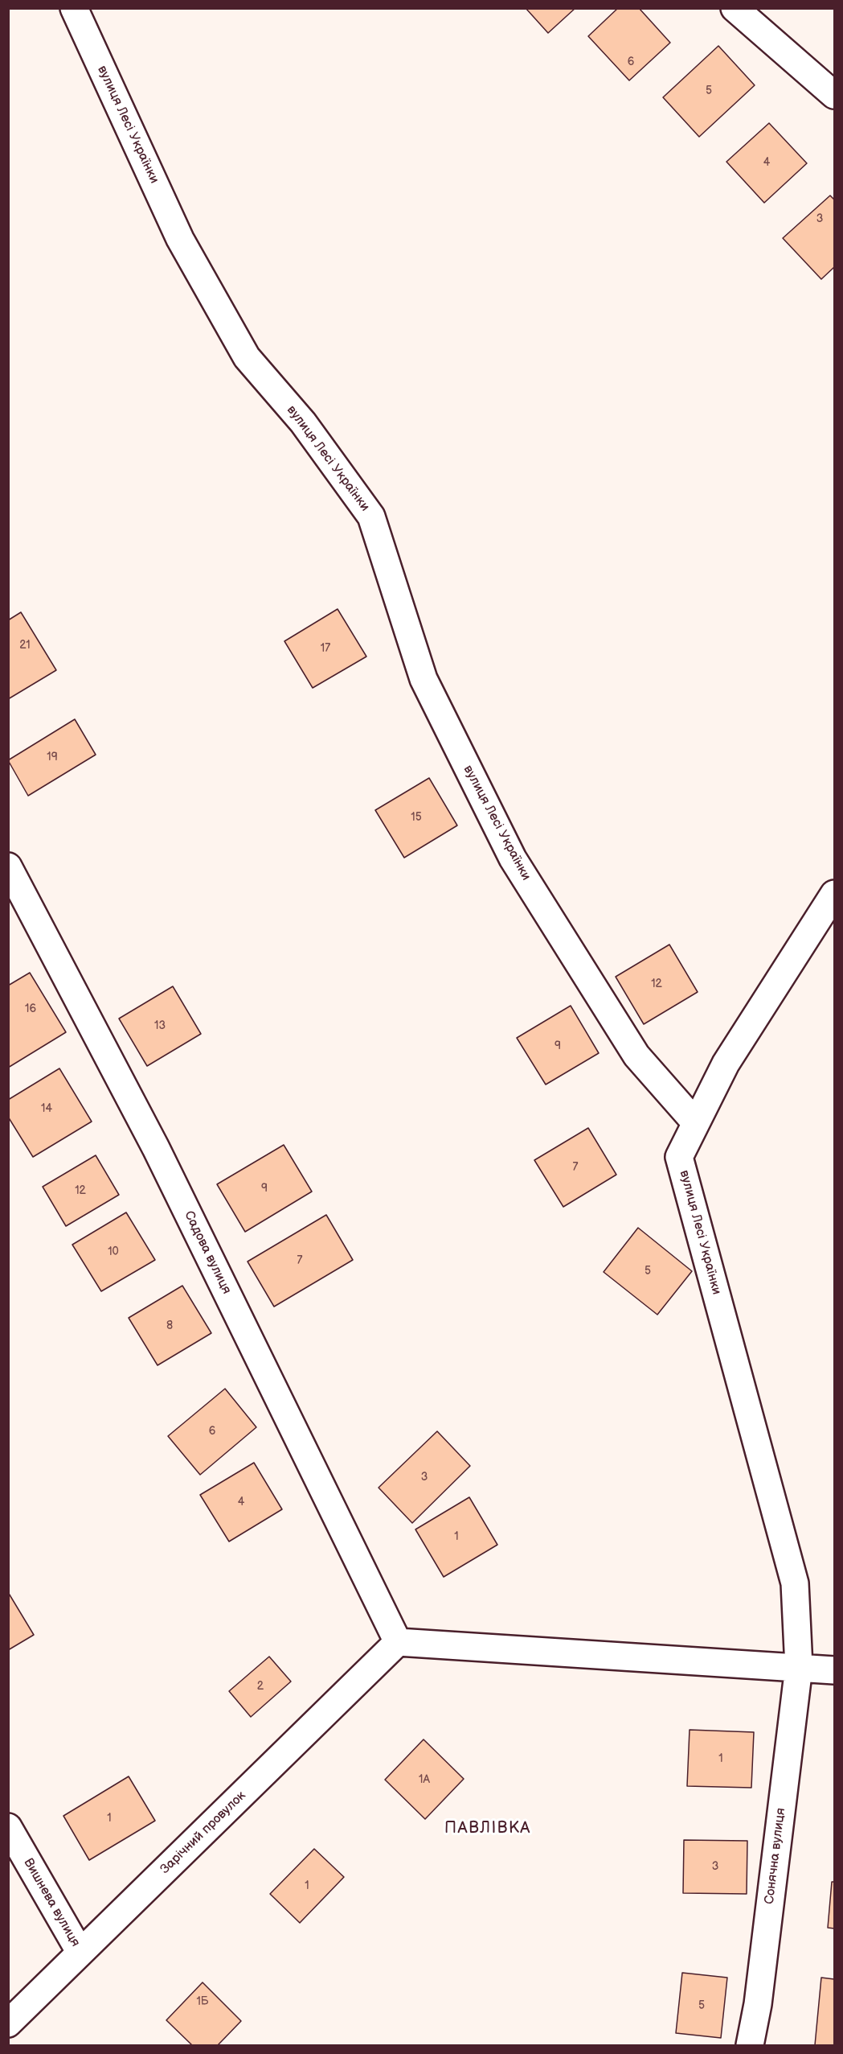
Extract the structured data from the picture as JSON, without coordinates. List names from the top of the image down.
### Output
{
  "streets": {
    "street": [
      "вулиця Лесі Українки",
      "Садова вулиця",
      "Зарічний провулок",
      "Сонячна вулиця",
      "Вишнева вулиця"
    ]
  },
  "crossings": [
    ["вулиця Лесі Українки", "Сонячна вулиця"],
    ["Садова вулиця", "Зарічний провулок"],
    ["Зарічний провулок", "Вишнева вулиця"]
  ],
  "districts": ["ПАВЛІВКА"],
  "house_numbers": [
    "6",
    "5",
    "4",
    "3",
    "21",
    "17",
    "19",
    "15",
    "12",
    "16",
    "13",
    "9",
    "14",
    "7",
    "9",
    "12",
    "10",
    "7",
    "5",
    "8",
    "6",
    "3",
    "4",
    "1",
    "2",
    "1",
    "1А",
    "1",
    "3",
    "1",
    "1Б",
    "5"
  ]
}
